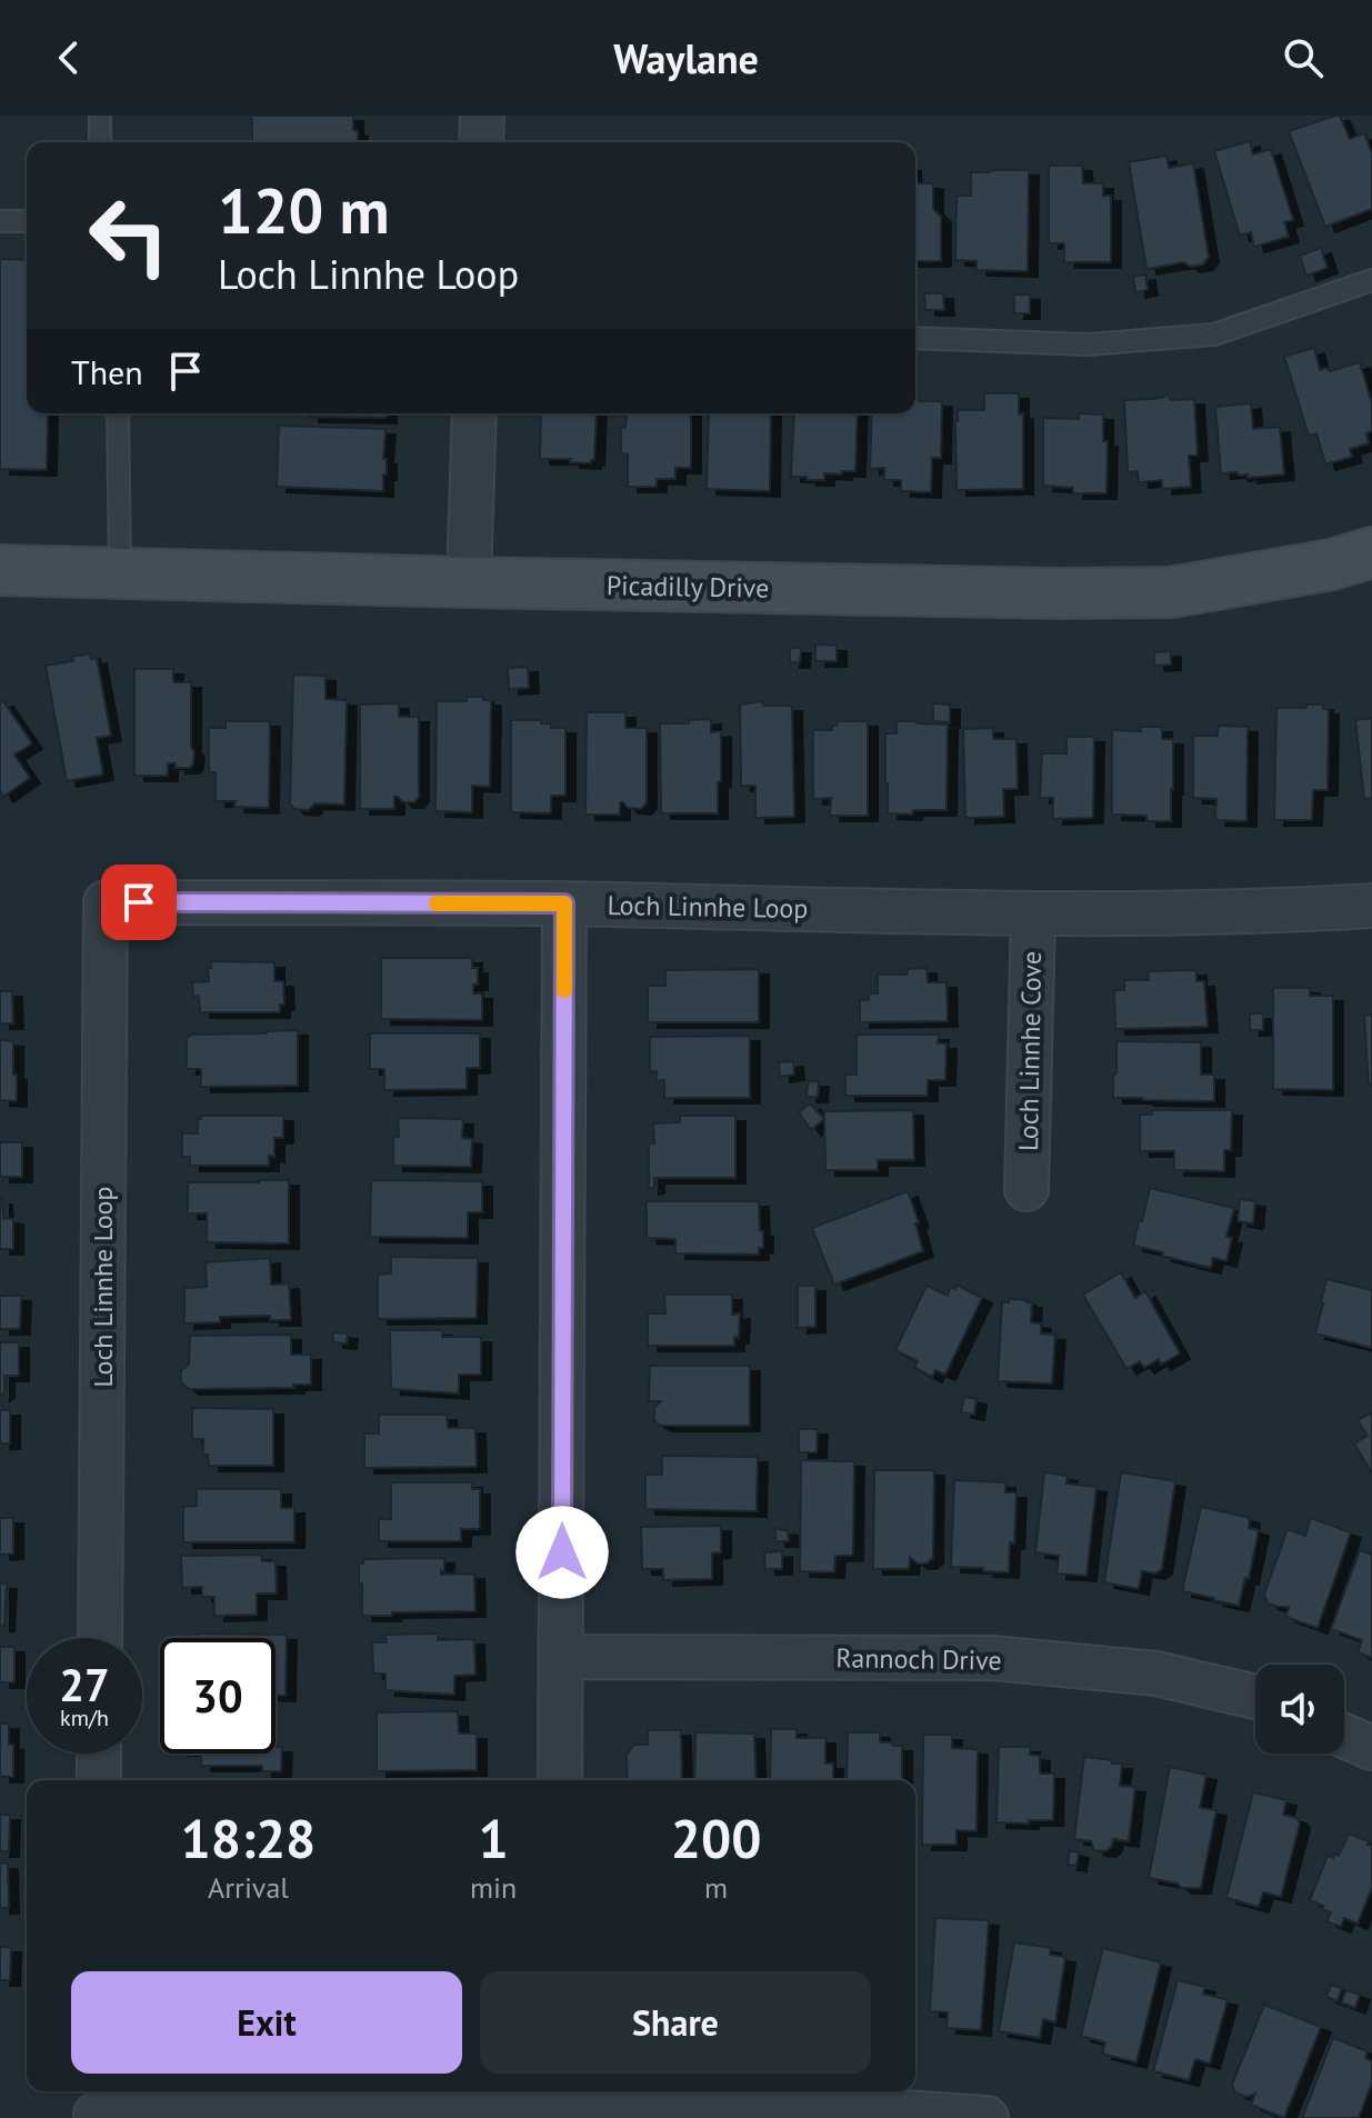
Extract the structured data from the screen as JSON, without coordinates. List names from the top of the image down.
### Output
{
  "streets": {
    "street": [
      "Picadilly Drive",
      "Loch Linnhe Loop",
      "Loch Linnhe Cove",
      "Rannoch Drive"
    ]
  },
  "crossings": [
    ["Loch Linnhe Loop", "Loch Linnhe Cove"]
  ],
  "page": {
    "header": "Waylane",
    "turn": ["120 m", "Loch Linnhe Loop"],
    "then": "Then",
    "speed": "27 km/h",
    "limit": "30",
    "eta": [
      "18:28",
      "Arrival",
      "1",
      "min",
      "200",
      "m"
    ],
    "buttons": ["Exit", "Share"]
  }
}
